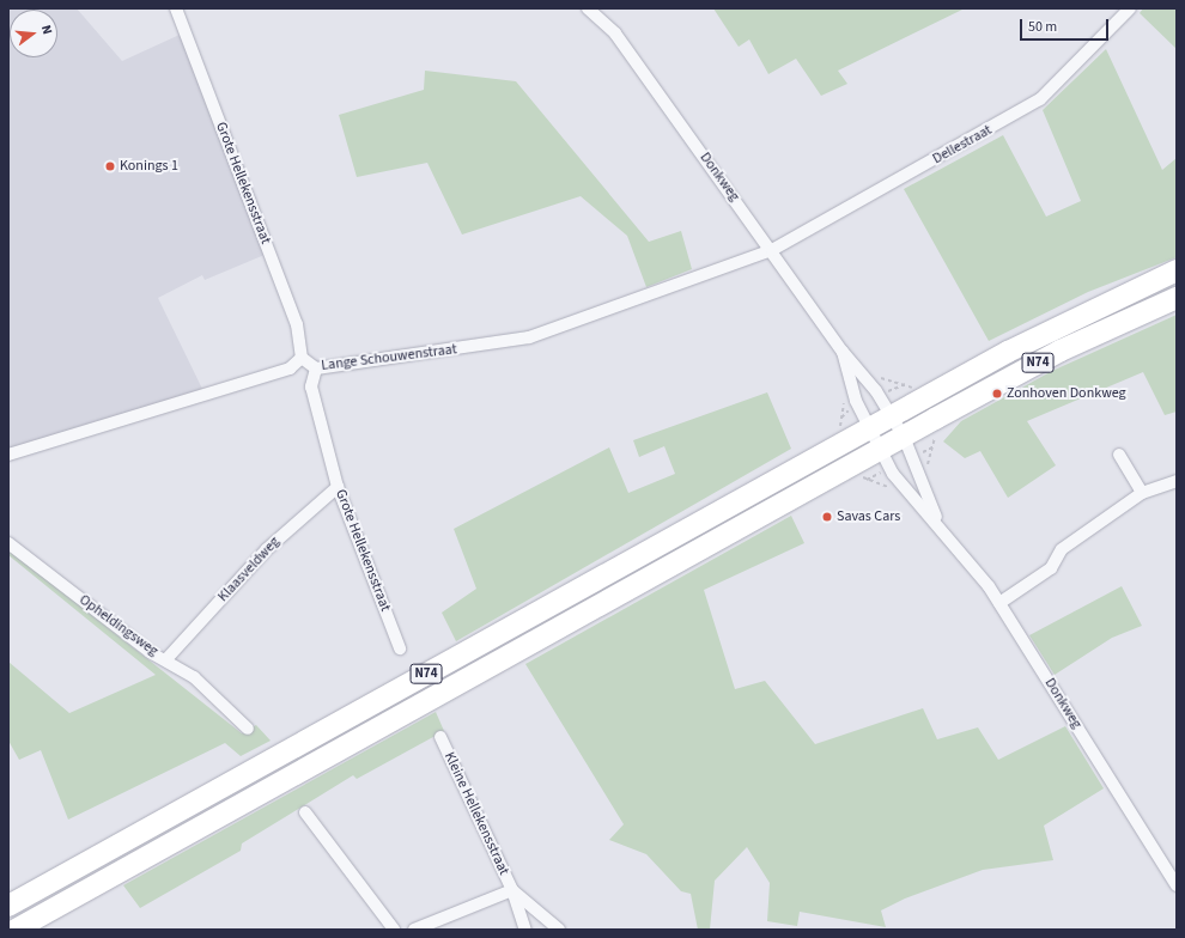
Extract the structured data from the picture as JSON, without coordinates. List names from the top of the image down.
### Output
{
  "streets": {
    "highway": ["N74"],
    "street": [
      "Dellestraat",
      "Donkweg",
      "Grote Hellekensstraat",
      "Lange Schouwenstraat",
      "Klaasveldweg",
      "Opheldingsweg",
      "Kleine Hellekensstraat"
    ]
  },
  "crossings": [
    ["Dellestraat", "Donkweg"],
    ["Dellestraat", "Lange Schouwenstraat"],
    ["Donkweg", "Lange Schouwenstraat"],
    ["Donkweg", "N74"],
    ["Grote Hellekensstraat", "Lange Schouwenstraat"],
    ["Grote Hellekensstraat", "Klaasveldweg"],
    ["Klaasveldweg", "Opheldingsweg"]
  ],
  "places": ["Konings 1", "Zonhoven Donkweg", "Savas Cars"],
  "scale_bar": "50 m",
  "north": "right"
}
